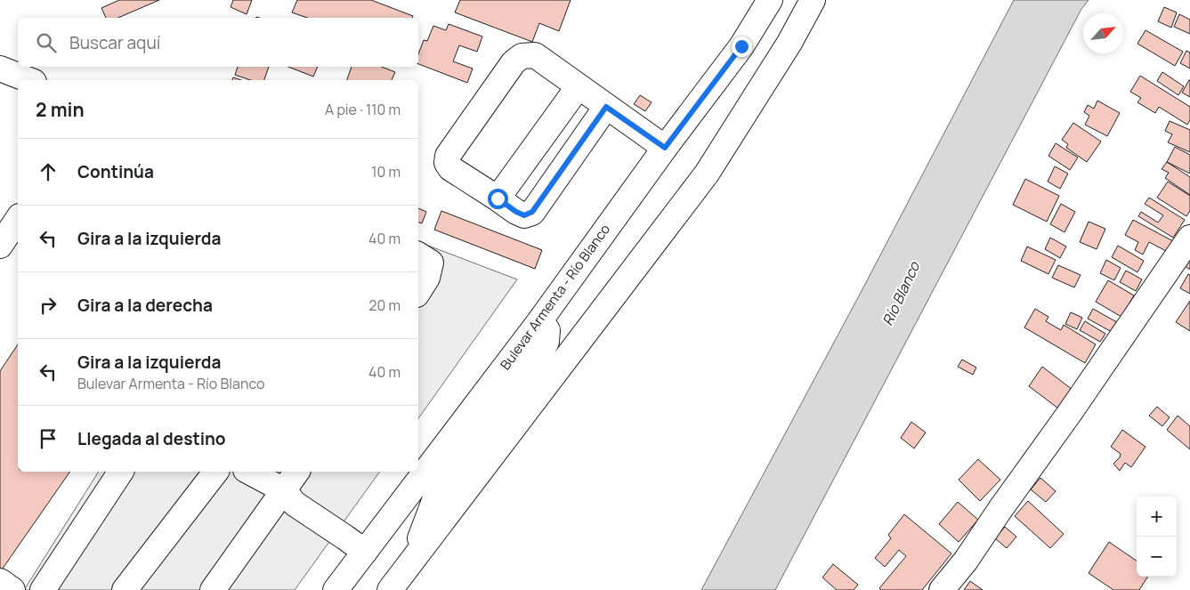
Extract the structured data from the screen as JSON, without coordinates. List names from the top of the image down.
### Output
{
  "streets": {
    "main road": ["Bulevar Armenta - Río Blanco"]
  },
  "water": ["Río Blanco"],
  "north": "top right",
  "page": {
    "search": "Buscar aquí",
    "heading": ["2 min", "A pie · 110 m"],
    "list": [
      ["Continúa", "10 m"],
      ["Gira a la izquierda", "40 m"],
      ["Gira a la derecha", "20 m"],
      ["Gira a la izquierda", "Bulevar Armenta - Río Blanco", "40 m"],
      "Llegada al destino"
    ],
    "map_buttons": ["+", "−"]
  }
}
